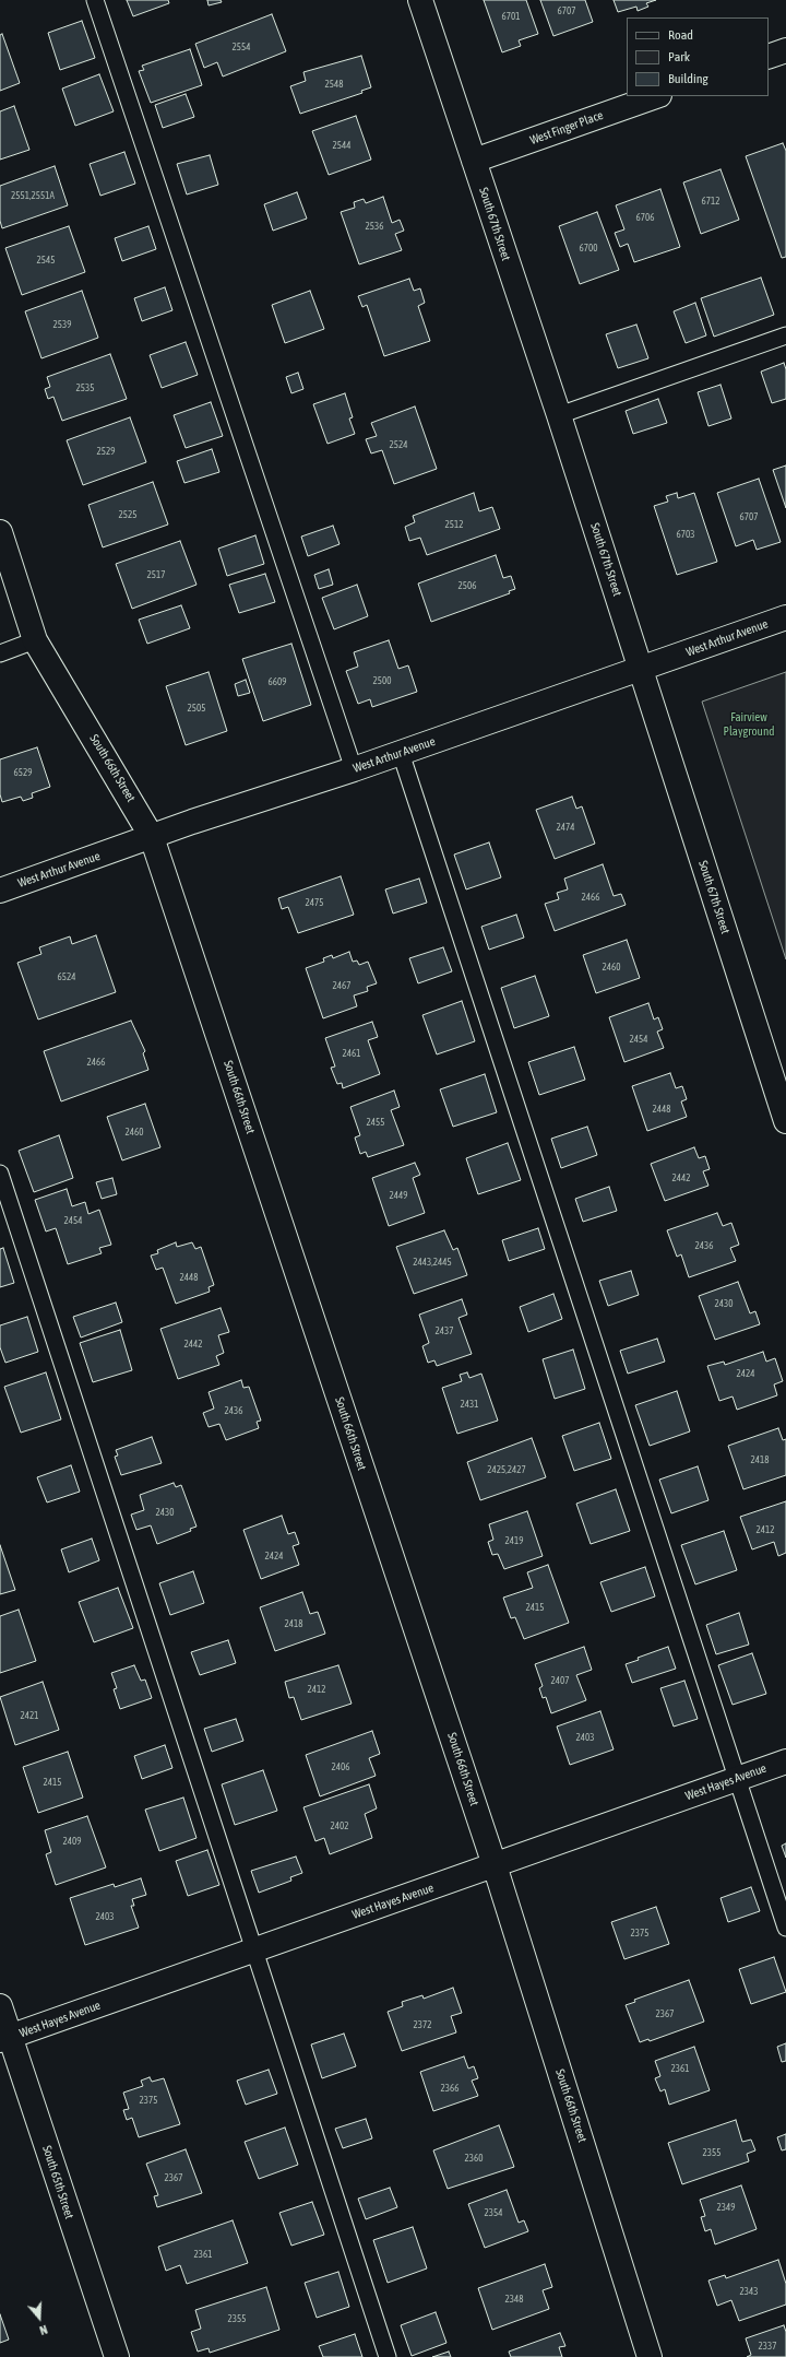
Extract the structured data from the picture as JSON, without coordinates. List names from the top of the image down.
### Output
{
  "streets": {
    "street": [
      "West Finger Place",
      "South 67th Street",
      "West Arthur Avenue",
      "South 66th Street",
      "West Hayes Avenue",
      "South 65th Street"
    ]
  },
  "crossings": [
    ["West Finger Place", "South 67th Street"],
    ["South 67th Street", "West Arthur Avenue"],
    ["West Arthur Avenue", "South 66th Street"],
    ["South 66th Street", "West Hayes Avenue"],
    ["West Hayes Avenue", "South 65th Street"]
  ],
  "parks": ["Fairview Playground"],
  "house_numbers": [
    "6707",
    "6701",
    "2554",
    "2548",
    "2544",
    "2551,2551A",
    "6712",
    "6706",
    "2536",
    "6700",
    "2545",
    "2539",
    "2535",
    "2524",
    "2529",
    "2525",
    "6707",
    "2512",
    "6703",
    "2517",
    "2506",
    "2500",
    "6609",
    "2505",
    "6529",
    "2474",
    "2466",
    "2475",
    "2460",
    "6524",
    "2467",
    "2454",
    "2461",
    "2466",
    "2448",
    "2455",
    "2460",
    "2442",
    "2449",
    "2454",
    "2436",
    "2443,2445",
    "2448",
    "2430",
    "2437",
    "2442",
    "2424",
    "2431",
    "2436",
    "2418",
    "2425,2427",
    "2430",
    "2412",
    "2419",
    "2424",
    "2415",
    "2418",
    "2407",
    "2412",
    "2421",
    "2403",
    "2406",
    "2415",
    "2402",
    "2409",
    "2403",
    "2375",
    "2367",
    "2372",
    "2361",
    "2366",
    "2375",
    "2355",
    "2360",
    "2367",
    "2349",
    "2354",
    "2361",
    "2343",
    "2348",
    "2355",
    "2337"
  ],
  "legend": ["Road", "Park", "Building"],
  "north": "bottom"
}
